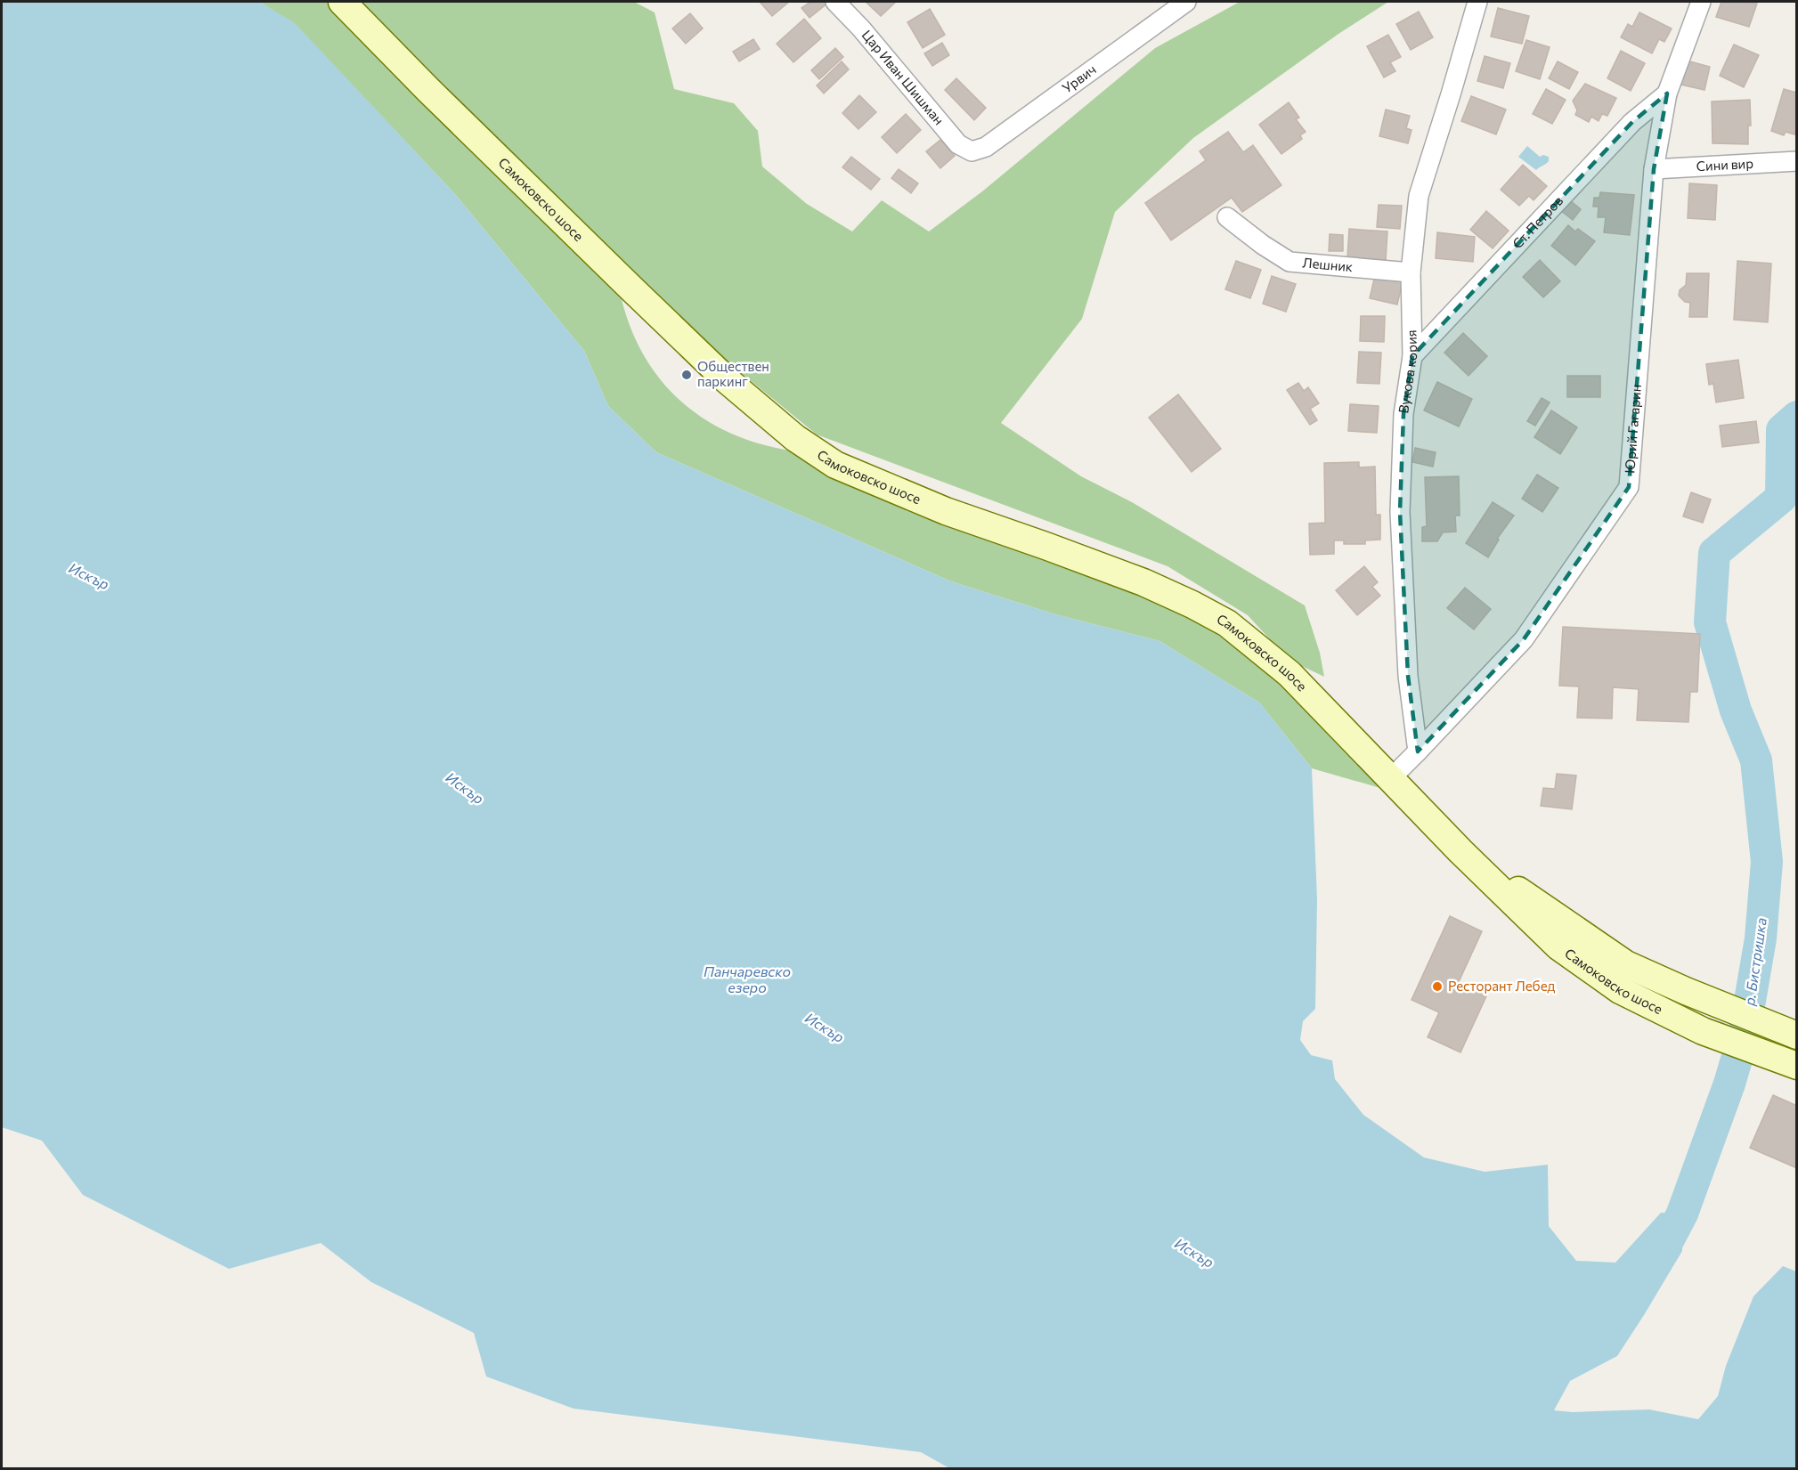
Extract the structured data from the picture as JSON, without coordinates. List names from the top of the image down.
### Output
{
  "streets": {
    "main road": ["Самоковско шосе"],
    "street": [
      "Цар Иван Шишман",
      "Урвич",
      "Сини вир",
      "Ст. Петров",
      "Лешник",
      "Вукова кория",
      "Юрий Гагарин"
    ]
  },
  "crossings": [
    ["Цар Иван Шишман", "Урвич"],
    ["Сини вир", "Юрий Гагарин"],
    ["Самоковско шосе", "Юрий Гагарин"],
    ["Ст. Петров", "Вукова кория"],
    ["Ст. Петров", "Юрий Гагарин"],
    ["Лешник", "Вукова кория"],
    ["Вукова кория", "Юрий Гагарин"]
  ],
  "water": ["Искър", "р. Бистришка", "Панчаревско езеро"],
  "places": ["Обществен паркинг", "Ресторант Лебед"]
}
